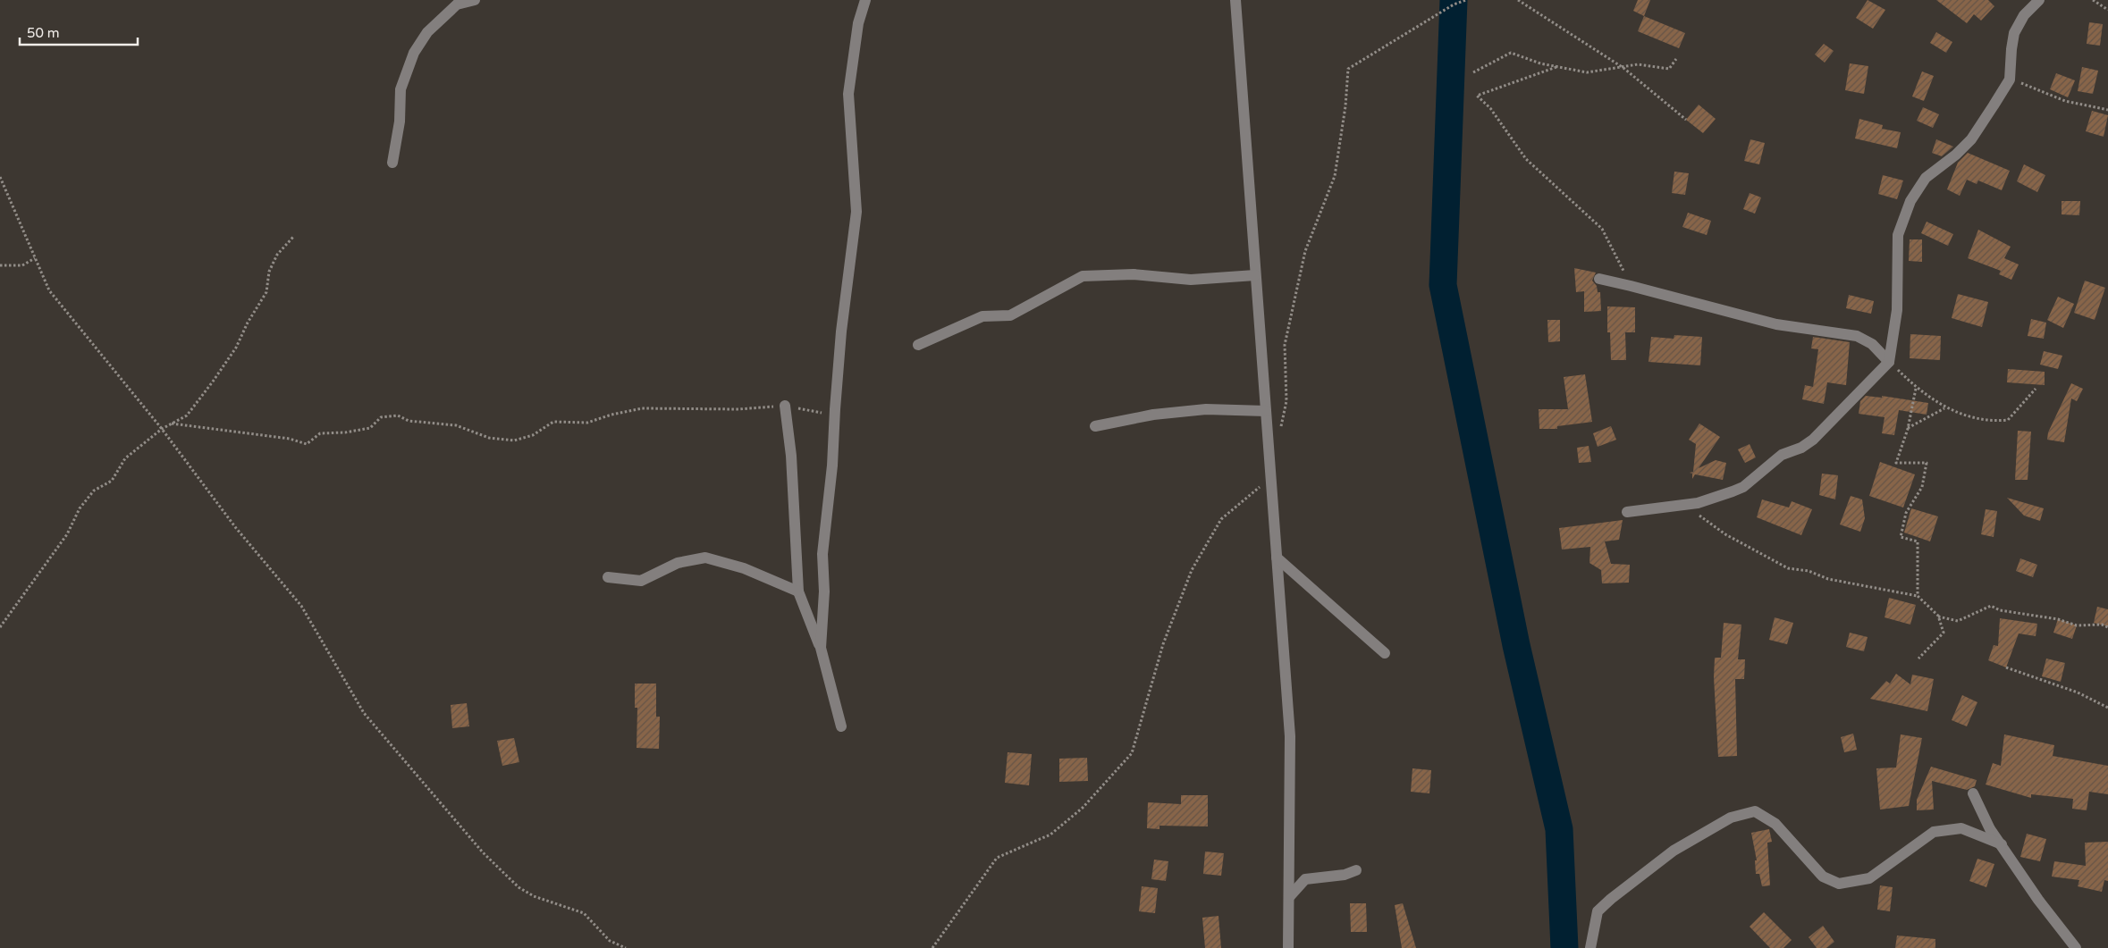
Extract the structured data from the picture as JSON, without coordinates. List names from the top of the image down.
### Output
{
  "scale_bar": "50 m"
}
